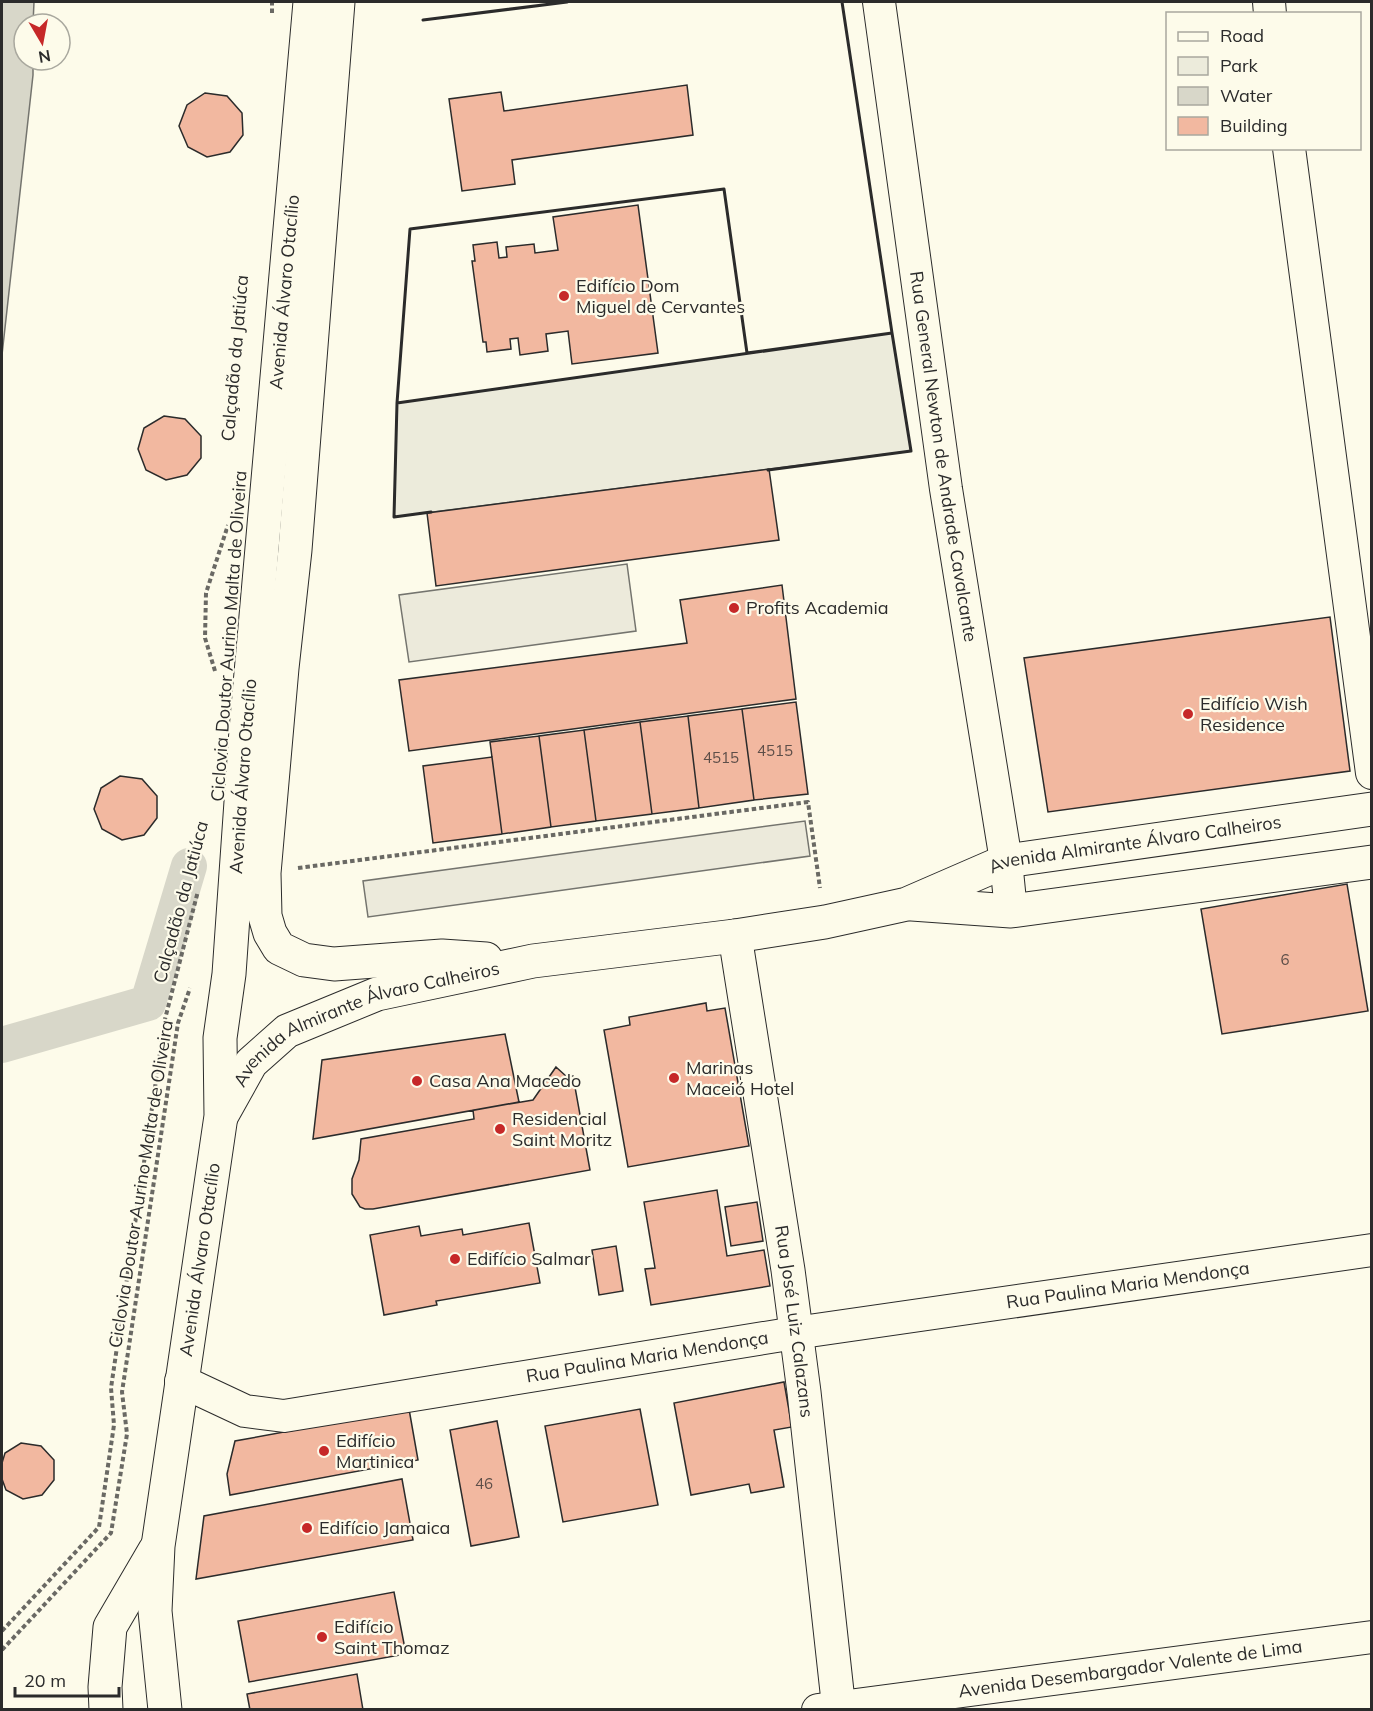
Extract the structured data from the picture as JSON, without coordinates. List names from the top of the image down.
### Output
{
  "streets": {
    "main road": ["Avenida Álvaro Otacílio", "Avenida Almirante Álvaro Calheiros", "Rua José Luiz Calazans"],
    "street": ["Rua General Newton de Andrade Cavalcante", "Rua Paulina Maria Mendonça", "Avenida Desembargador Valente de Lima"],
    "path": ["Calçadão da Jatiúca", "Ciclovia Doutor Aurino Malta de Oliveira"]
  },
  "crossings": [
    ["Avenida Álvaro Otacílio", "Avenida Almirante Álvaro Calheiros"],
    ["Avenida Álvaro Otacílio", "Rua Paulina Maria Mendonça"],
    ["Rua General Newton de Andrade Cavalcante", "Avenida Almirante Álvaro Calheiros"],
    ["Avenida Almirante Álvaro Calheiros", "Rua José Luiz Calazans"],
    ["Rua Paulina Maria Mendonça", "Rua José Luiz Calazans"],
    ["Rua José Luiz Calazans", "Avenida Desembargador Valente de Lima"]
  ],
  "places": [
    "Edifício Dom Miguel de Cervantes",
    "Profits Academia",
    "Edifício Wish Residence",
    "Marinas Maceió Hotel",
    "Casa Ana Macedo",
    "Residencial Saint Moritz",
    "Edifício Salmar",
    "Edifício Martinica",
    "Edifício Jamaica",
    "Edifício Saint Thomaz"
  ],
  "house_numbers": [
    "4515",
    "4515",
    "6",
    "46"
  ],
  "legend": [
    "Road",
    "Park",
    "Water",
    "Building"
  ],
  "scale_bar": "20 m",
  "north": "bottom"
}
